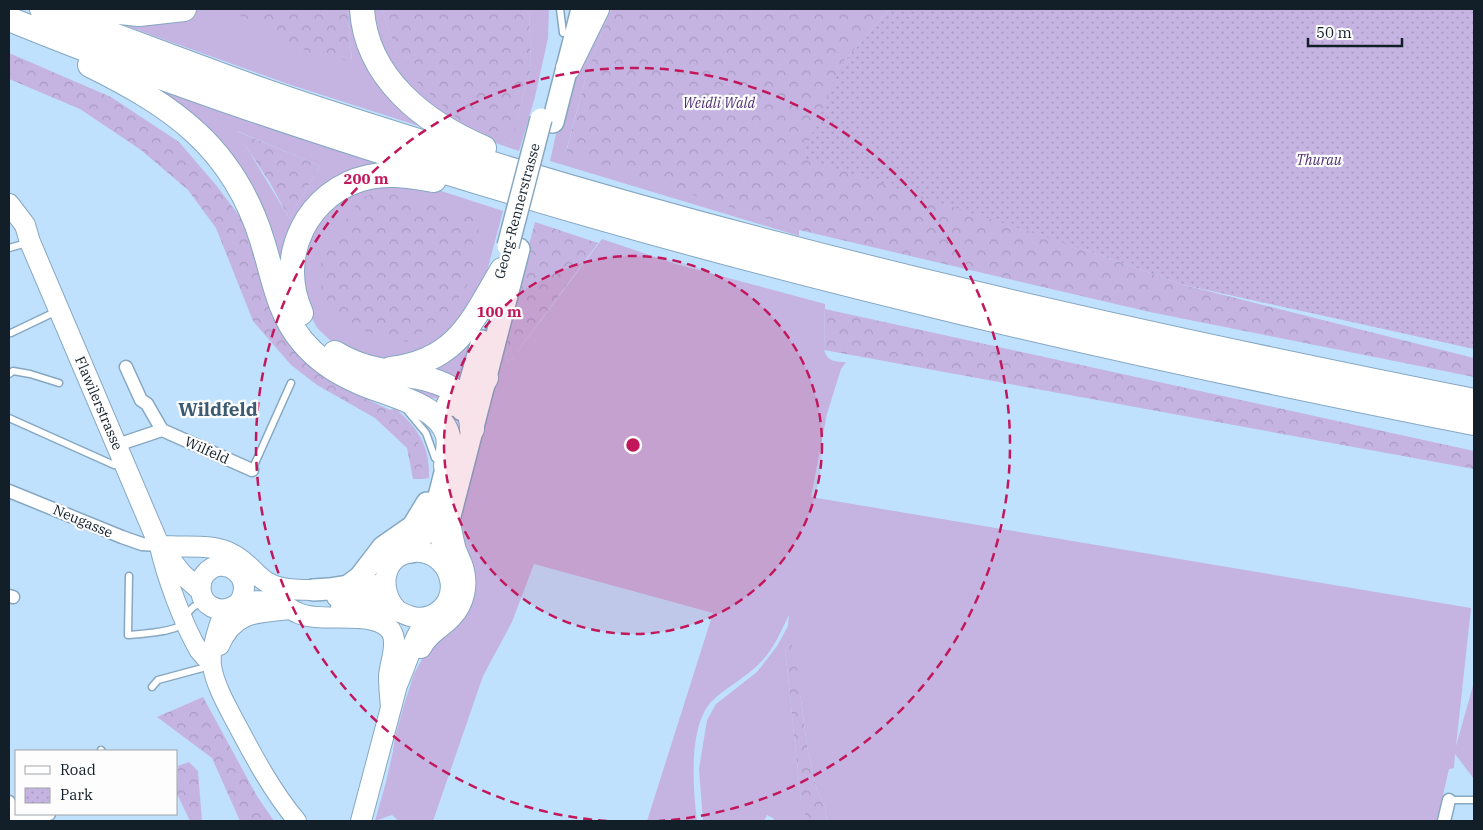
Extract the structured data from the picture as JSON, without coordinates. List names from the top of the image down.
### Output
{
  "streets": {
    "highway": ["Georg-Rennerstrasse"],
    "main road": ["Flawilerstrasse"],
    "street": ["Wilfeld", "Neugasse"]
  },
  "crossings": [
    ["Flawilerstrasse", "Neugasse"]
  ],
  "districts": ["Wildfeld"],
  "parks": ["Weidli Wald", "Thurau"],
  "legend": ["Road", "Park"],
  "scale_bar": "50 m",
  "rings": ["200 m", "100 m"]
}
